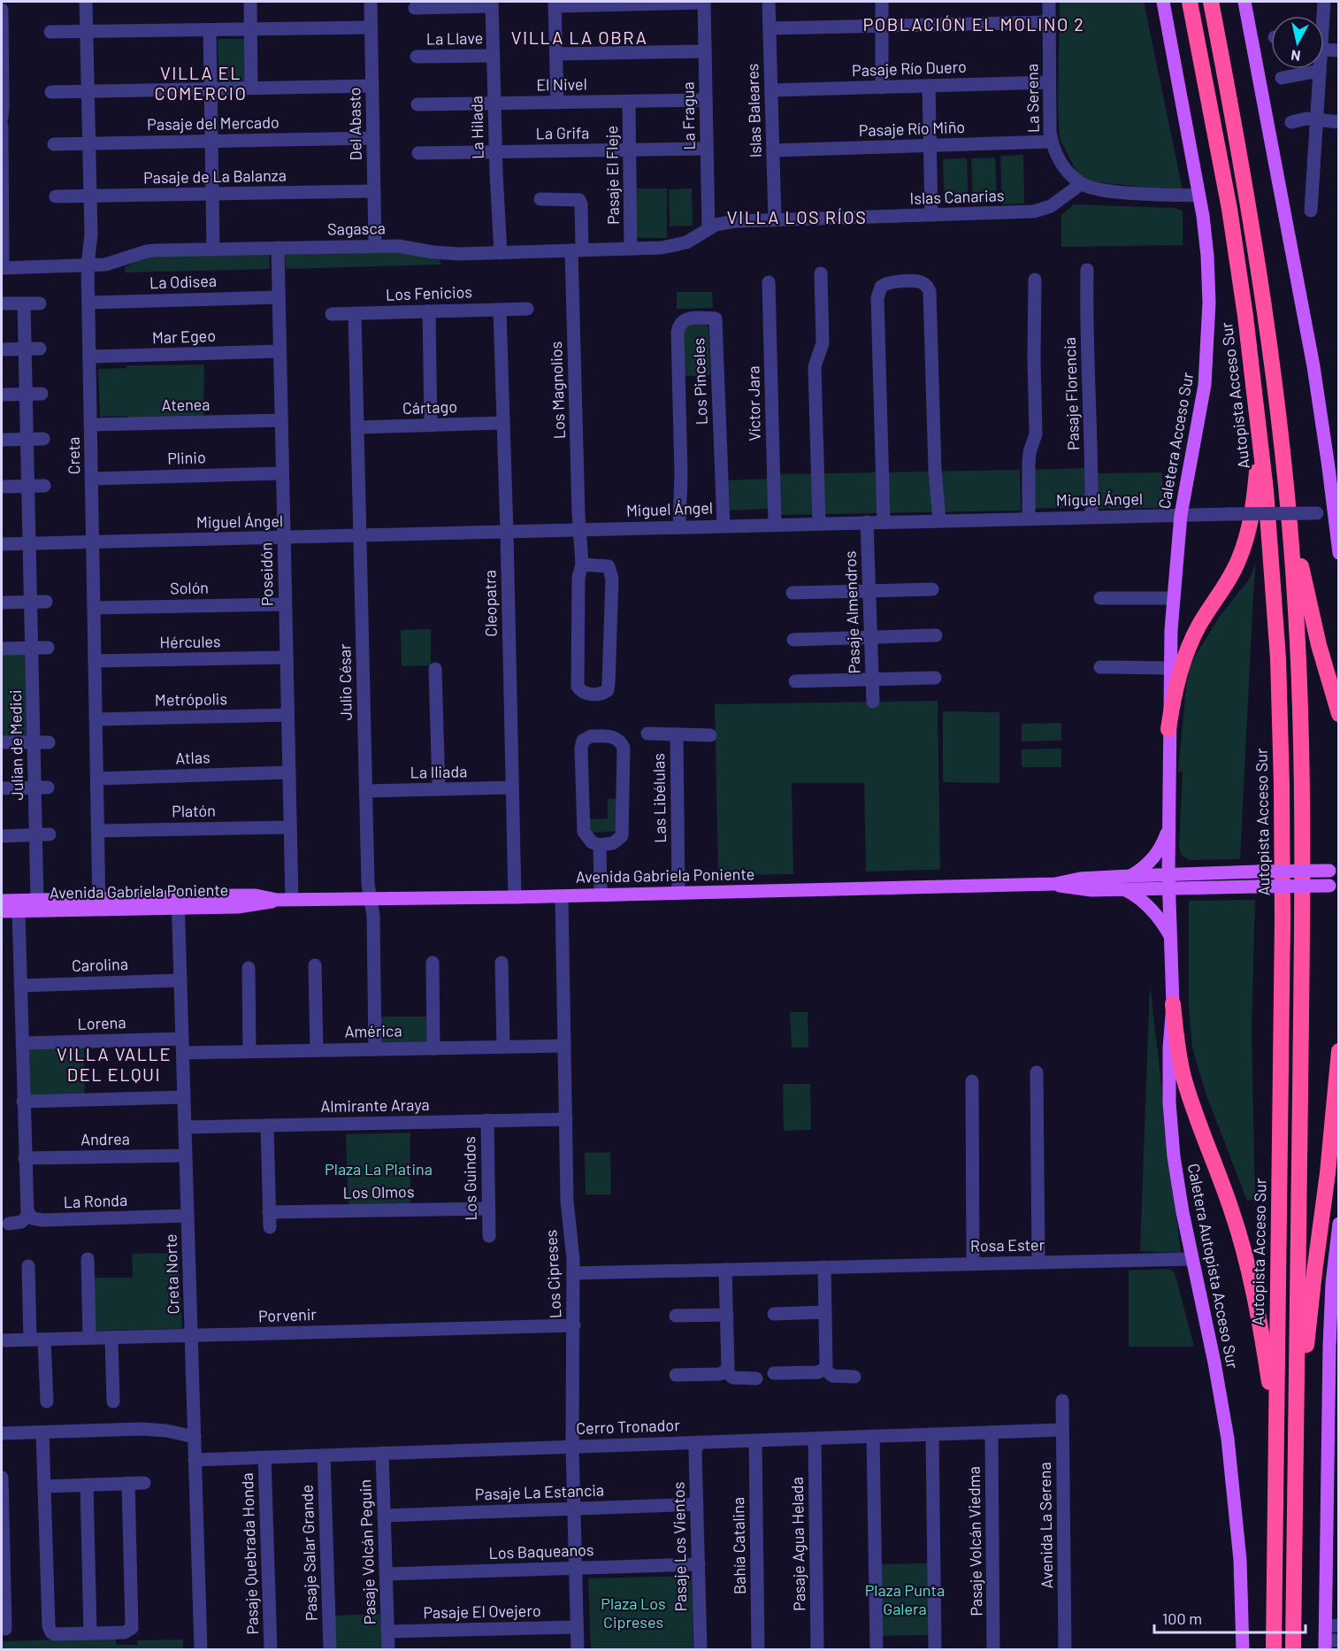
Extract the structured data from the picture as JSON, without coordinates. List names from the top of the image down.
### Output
{
  "streets": {
    "highway": ["Autopista Acceso Sur"],
    "main road": ["Caletera Acceso Sur", "Avenida Gabriela Poniente", "Caletera Autopista Acceso Sur"],
    "street": [
      "La Llave",
      "Pasaje Río Duero",
      "El Nivel",
      "La Serena",
      "Islas Baleares",
      "La Fragua",
      "Pasaje del Mercado",
      "Del Abasto",
      "La Hilada",
      "Pasaje Río Miño",
      "La Grifa",
      "Pasaje El Fleje",
      "Pasaje de La Balanza",
      "Islas Canarias",
      "Sagasca",
      "La Odisea",
      "Los Fenicios",
      "Mar Egeo",
      "Los Pinceles",
      "Los Magnolios",
      "Pasaje Florencia",
      "Víctor Jara",
      "Atenea",
      "Cártago",
      "Creta",
      "Plinio",
      "Miguel Ángel",
      "Poseidón",
      "Solón",
      "Cleopatra",
      "Pasaje Almendros",
      "Hércules",
      "Julio César",
      "Metrópolis",
      "Julian de Medici",
      "Atlas",
      "La Iliada",
      "Las Libélulas",
      "Platón",
      "Carolina",
      "Lorena",
      "América",
      "Almirante Araya",
      "Andrea",
      "Los Guindos",
      "Los Olmos",
      "La Ronda",
      "Rosa Ester",
      "Creta Norte",
      "Los Cipreses",
      "Porvenir",
      "Cerro Tronador",
      "Pasaje La Estancia",
      "Avenida La Serena",
      "Pasaje Volcán Viedma",
      "Pasaje Agua Helada",
      "Bahía Catalina",
      "Pasaje Los Vientos",
      "Pasaje Volcán Peguin",
      "Los Baqueanos",
      "Pasaje Salar Grande",
      "Pasaje Quebrada Honda",
      "Pasaje El Ovejero"
    ]
  },
  "crossings": [
    ["La Llave", "La Hilada"],
    ["Pasaje Río Duero", "La Serena"],
    ["Pasaje Río Duero", "Islas Baleares"],
    ["El Nivel", "La Fragua"],
    ["El Nivel", "La Hilada"],
    ["El Nivel", "Pasaje El Fleje"],
    ["La Serena", "Pasaje Río Miño"],
    ["La Serena", "Islas Canarias"],
    ["Islas Baleares", "Pasaje Río Miño"],
    ["Islas Baleares", "Islas Canarias"],
    ["La Fragua", "La Grifa"],
    ["La Fragua", "Islas Canarias"],
    ["La Fragua", "Sagasca"],
    ["Pasaje del Mercado", "Del Abasto"],
    ["Pasaje del Mercado", "Creta"],
    ["Del Abasto", "Pasaje de La Balanza"],
    ["Del Abasto", "Sagasca"],
    ["La Hilada", "La Grifa"],
    ["La Hilada", "Sagasca"],
    ["La Grifa", "Pasaje El Fleje"],
    ["Pasaje El Fleje", "Sagasca"],
    ["Pasaje de La Balanza", "Creta"],
    ["Islas Canarias", "Sagasca"],
    ["Sagasca", "Los Magnolios"],
    ["Sagasca", "Creta"],
    ["Sagasca", "Poseidón"],
    ["La Odisea", "Creta"],
    ["La Odisea", "Poseidón"],
    ["Los Fenicios", "Cleopatra"],
    ["Los Fenicios", "Julio César"],
    ["Mar Egeo", "Creta"],
    ["Mar Egeo", "Poseidón"],
    ["Los Pinceles", "Miguel Ángel"],
    ["Los Magnolios", "Miguel Ángel"],
    ["Pasaje Florencia", "Miguel Ángel"],
    ["Víctor Jara", "Miguel Ángel"],
    ["Atenea", "Creta"],
    ["Atenea", "Poseidón"],
    ["Cártago", "Cleopatra"],
    ["Cártago", "Julio César"],
    ["Caletera Acceso Sur", "Miguel Ángel"],
    ["Caletera Acceso Sur", "Avenida Gabriela Poniente"],
    ["Caletera Acceso Sur", "Caletera Autopista Acceso Sur"],
    ["Creta", "Plinio"],
    ["Creta", "Miguel Ángel"],
    ["Creta", "Solón"],
    ["Creta", "Hércules"],
    ["Creta", "Metrópolis"],
    ["Creta", "Atlas"],
    ["Creta", "Platón"],
    ["Creta", "Avenida Gabriela Poniente"],
    ["Plinio", "Poseidón"],
    ["Miguel Ángel", "Poseidón"],
    ["Miguel Ángel", "Cleopatra"],
    ["Miguel Ángel", "Pasaje Almendros"],
    ["Miguel Ángel", "Julio César"],
    ["Miguel Ángel", "Julian de Medici"],
    ["Poseidón", "Solón"],
    ["Poseidón", "Hércules"],
    ["Poseidón", "Metrópolis"],
    ["Poseidón", "Atlas"],
    ["Poseidón", "Platón"],
    ["Poseidón", "Avenida Gabriela Poniente"],
    ["Cleopatra", "La Iliada"],
    ["Cleopatra", "Avenida Gabriela Poniente"],
    ["Julio César", "La Iliada"],
    ["Julio César", "Avenida Gabriela Poniente"],
    ["Julio César", "América"],
    ["Julian de Medici", "Avenida Gabriela Poniente"],
    ["Las Libélulas", "Avenida Gabriela Poniente"],
    ["Avenida Gabriela Poniente", "Caletera Autopista Acceso Sur"],
    ["Avenida Gabriela Poniente", "Creta Norte"],
    ["Avenida Gabriela Poniente", "Los Cipreses"],
    ["Carolina", "Creta Norte"],
    ["Lorena", "Creta Norte"],
    ["América", "Creta Norte"],
    ["América", "Los Cipreses"],
    ["Almirante Araya", "Los Guindos"],
    ["Almirante Araya", "Creta Norte"],
    ["Almirante Araya", "Los Cipreses"],
    ["Andrea", "Creta Norte"],
    ["Los Guindos", "Los Olmos"],
    ["La Ronda", "Creta Norte"],
    ["Rosa Ester", "Caletera Autopista Acceso Sur"],
    ["Rosa Ester", "Los Cipreses"],
    ["Creta Norte", "Porvenir"],
    ["Creta Norte", "Cerro Tronador"],
    ["Los Cipreses", "Porvenir"],
    ["Los Cipreses", "Cerro Tronador"],
    ["Los Cipreses", "Pasaje La Estancia"],
    ["Los Cipreses", "Los Baqueanos"],
    ["Los Cipreses", "Pasaje El Ovejero"],
    ["Cerro Tronador", "Avenida La Serena"],
    ["Cerro Tronador", "Pasaje Volcán Viedma"],
    ["Cerro Tronador", "Pasaje Agua Helada"],
    ["Cerro Tronador", "Bahía Catalina"],
    ["Cerro Tronador", "Pasaje Los Vientos"],
    ["Cerro Tronador", "Pasaje Volcán Peguin"],
    ["Cerro Tronador", "Pasaje Salar Grande"],
    ["Cerro Tronador", "Pasaje Quebrada Honda"],
    ["Pasaje La Estancia", "Pasaje Los Vientos"],
    ["Pasaje La Estancia", "Pasaje Volcán Peguin"],
    ["Pasaje Los Vientos", "Los Baqueanos"],
    ["Pasaje Volcán Peguin", "Los Baqueanos"],
    ["Pasaje Volcán Peguin", "Pasaje El Ovejero"]
  ],
  "districts": [
    "POBLACIÓN EL MOLINO 2",
    "VILLA LA OBRA",
    "VILLA EL COMERCIO",
    "VILLA LOS RÍOS",
    "VILLA VALLE DEL ELQUI"
  ],
  "parks": ["Plaza La Platina", "Plaza Punta Galera", "Plaza Los Cipreses"],
  "scale_bar": "100 m",
  "north": "bottom"
}
